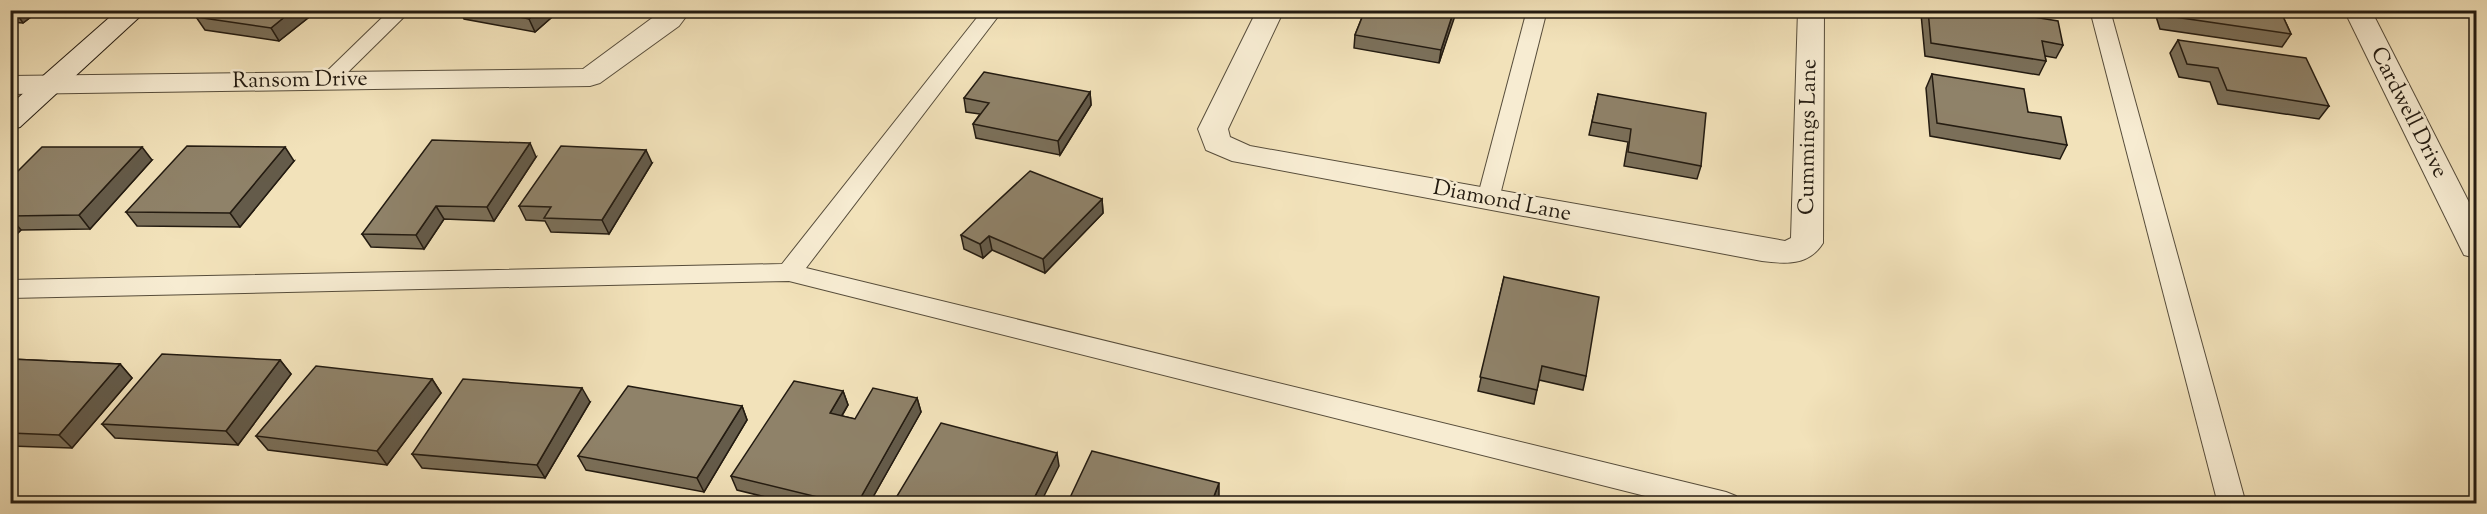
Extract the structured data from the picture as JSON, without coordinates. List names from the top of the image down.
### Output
{
  "streets": {
    "street": [
      "Ransom Drive",
      "Cardwell Drive",
      "Cummings Lane",
      "Diamond Lane"
    ]
  },
  "crossings": [
    ["Cummings Lane", "Diamond Lane"]
  ]
}
